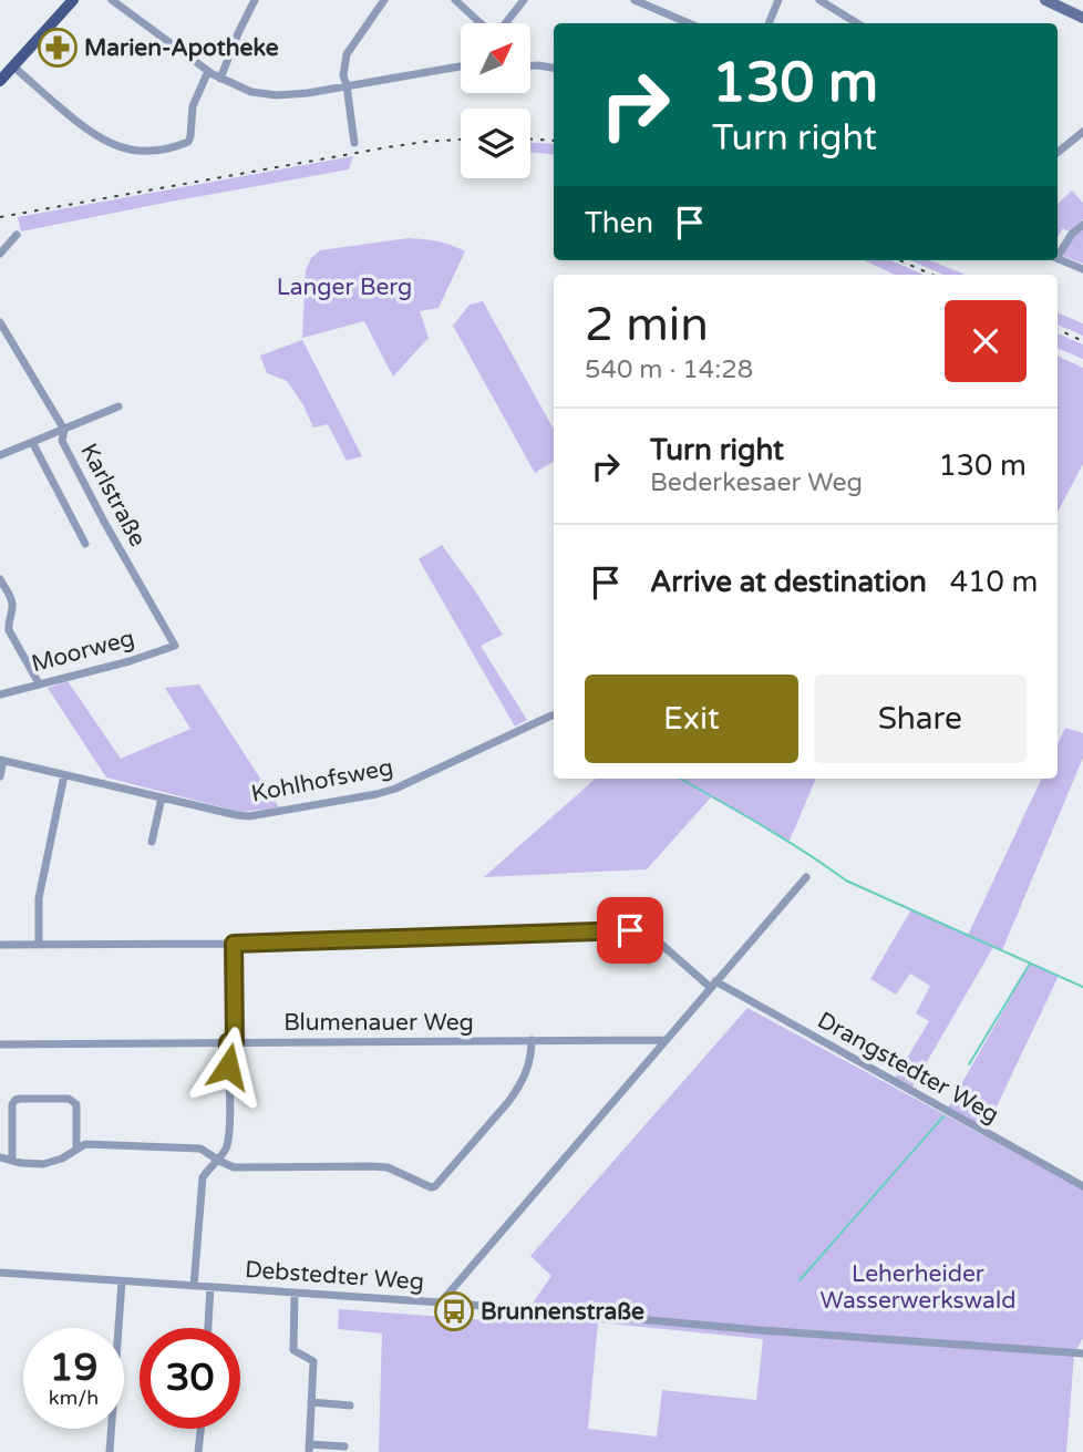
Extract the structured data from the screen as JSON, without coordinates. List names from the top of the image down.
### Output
{
  "streets": {
    "street": [
      "Karlstraße",
      "Moorweg",
      "Kohlhofsweg",
      "Blumenauer Weg",
      "Drangstedter Weg",
      "Debstedter Weg"
    ]
  },
  "crossings": [
    ["Karlstraße", "Moorweg"]
  ],
  "parks": ["Langer Berg", "Leherheider Wasserwerkswald"],
  "places": {
    "pharmacy": ["Marien-Apotheke"],
    "bus stop": ["Brunnenstraße"]
  },
  "north": "top right",
  "page": {
    "turn": ["130 m", "Turn right"],
    "then": "Then",
    "heading": ["2 min", "540 m · 14:28"],
    "list": [
      {
        "name": "Turn right",
        "note": "Bederkesaer Weg",
        "value": "130 m"
      },
      {
        "name": "Arrive at destination",
        "value": "410 m"
      }
    ],
    "buttons": ["Exit", "Share"],
    "speed": "19 km/h",
    "limit": "30"
  }
}
